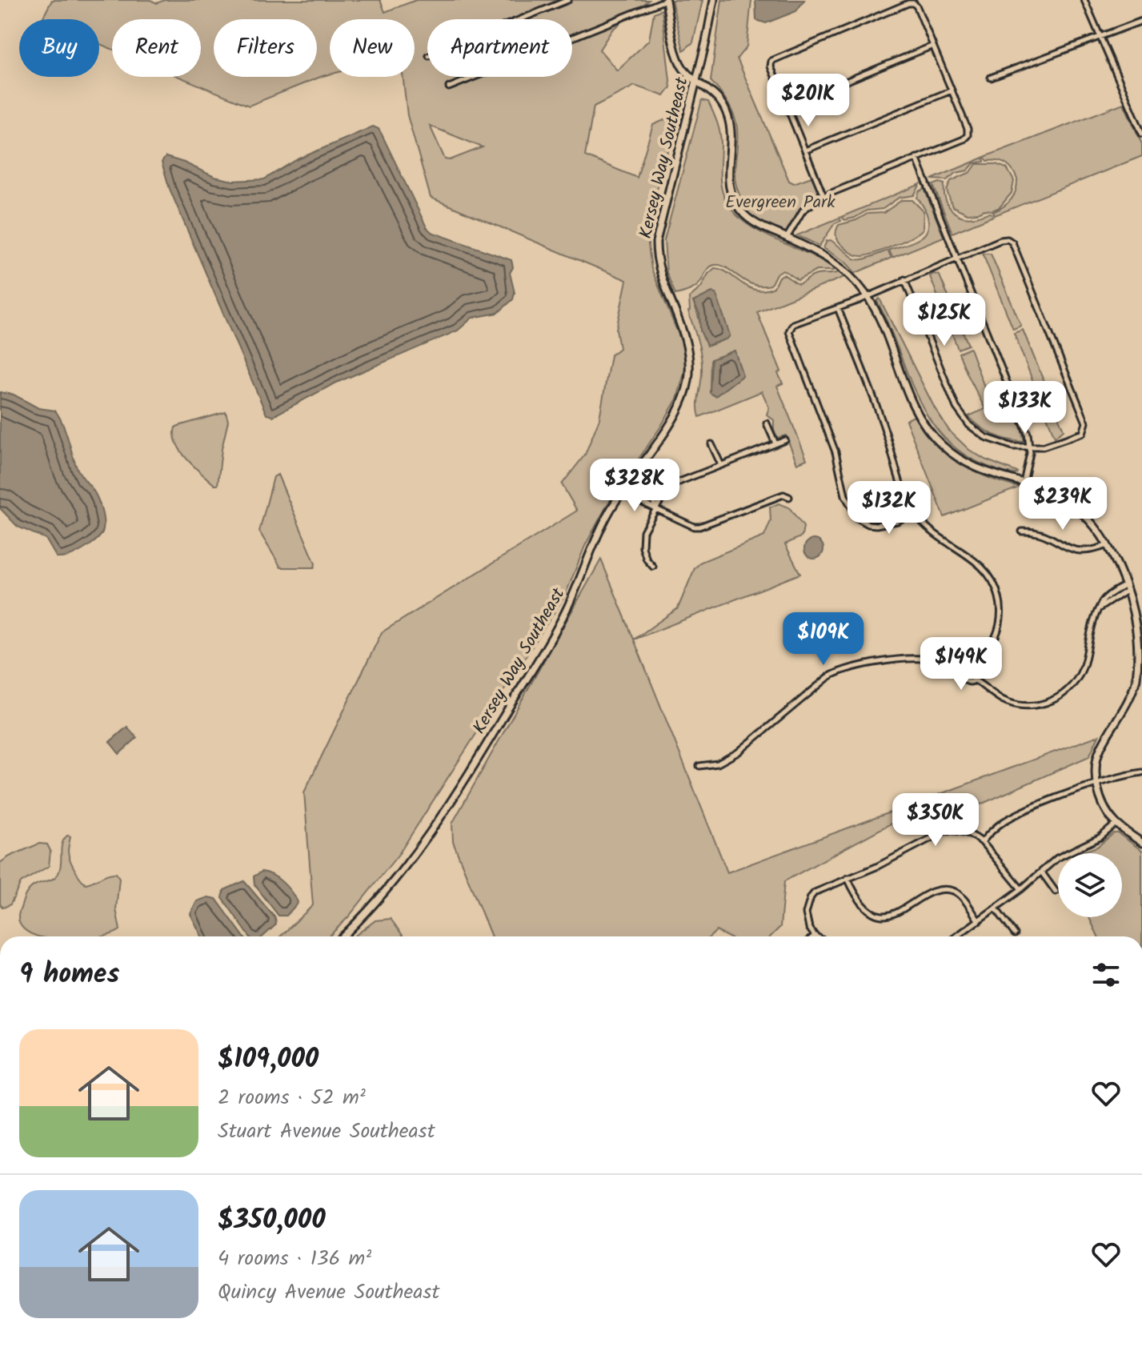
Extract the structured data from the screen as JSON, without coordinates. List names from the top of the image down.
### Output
{
  "streets": {
    "street": ["Kersey Way Southeast"]
  },
  "parks": ["Evergreen Park"],
  "page": {
    "chip": [
      "Buy",
      "Rent",
      "Filters",
      "New",
      "Apartment"
    ],
    "price": [
      "$201K",
      "$125K",
      "$133K",
      "$328K",
      "$239K",
      "$132K",
      "$109K",
      "$149K",
      "$350K"
    ],
    "heading": "9 homes",
    "list": [
      {
        "name": "$109,000",
        "note": "2 rooms · 52 m² · Stuart Avenue Southeast"
      },
      {
        "name": "$350,000",
        "note": "4 rooms · 136 m² · Quincy Avenue Southeast"
      }
    ]
  }
}
